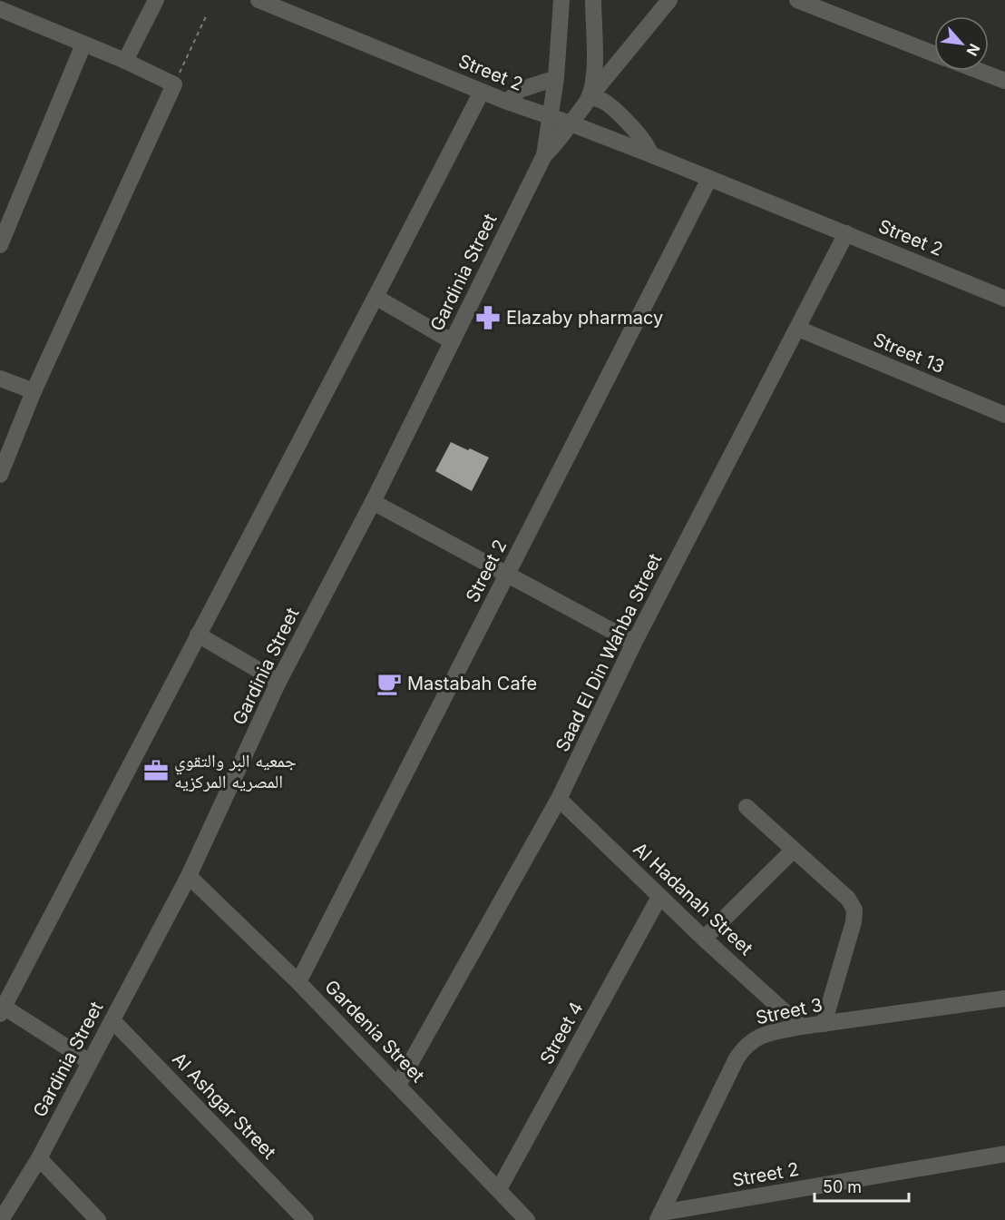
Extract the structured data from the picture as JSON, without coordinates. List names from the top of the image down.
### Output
{
  "streets": {
    "street": [
      "Street 2",
      "Gardinia Street",
      "Street 13",
      "Saad El Din Wahba Street",
      "Al Hadanah Street",
      "Street 3",
      "Gardenia Street",
      "Street 4",
      "Al Ashgar Street"
    ]
  },
  "crossings": [
    ["Street 2", "Gardinia Street"],
    ["Street 2", "Saad El Din Wahba Street"],
    ["Street 2", "Street 3"],
    ["Street 2", "Gardenia Street"],
    ["Gardinia Street", "Gardenia Street"],
    ["Gardinia Street", "Al Ashgar Street"],
    ["Street 13", "Saad El Din Wahba Street"],
    ["Saad El Din Wahba Street", "Al Hadanah Street"],
    ["Saad El Din Wahba Street", "Gardenia Street"],
    ["Al Hadanah Street", "Street 3"],
    ["Al Hadanah Street", "Street 4"],
    ["Gardenia Street", "Street 4"]
  ],
  "places": {
    "pharmacy": ["Elazaby pharmacy"],
    "cafe": ["Mastabah Cafe"],
    "office": ["جمعيه البر والتقوي المصريه المركزيه"]
  },
  "scale_bar": "50 m",
  "north": "bottom right"
}
